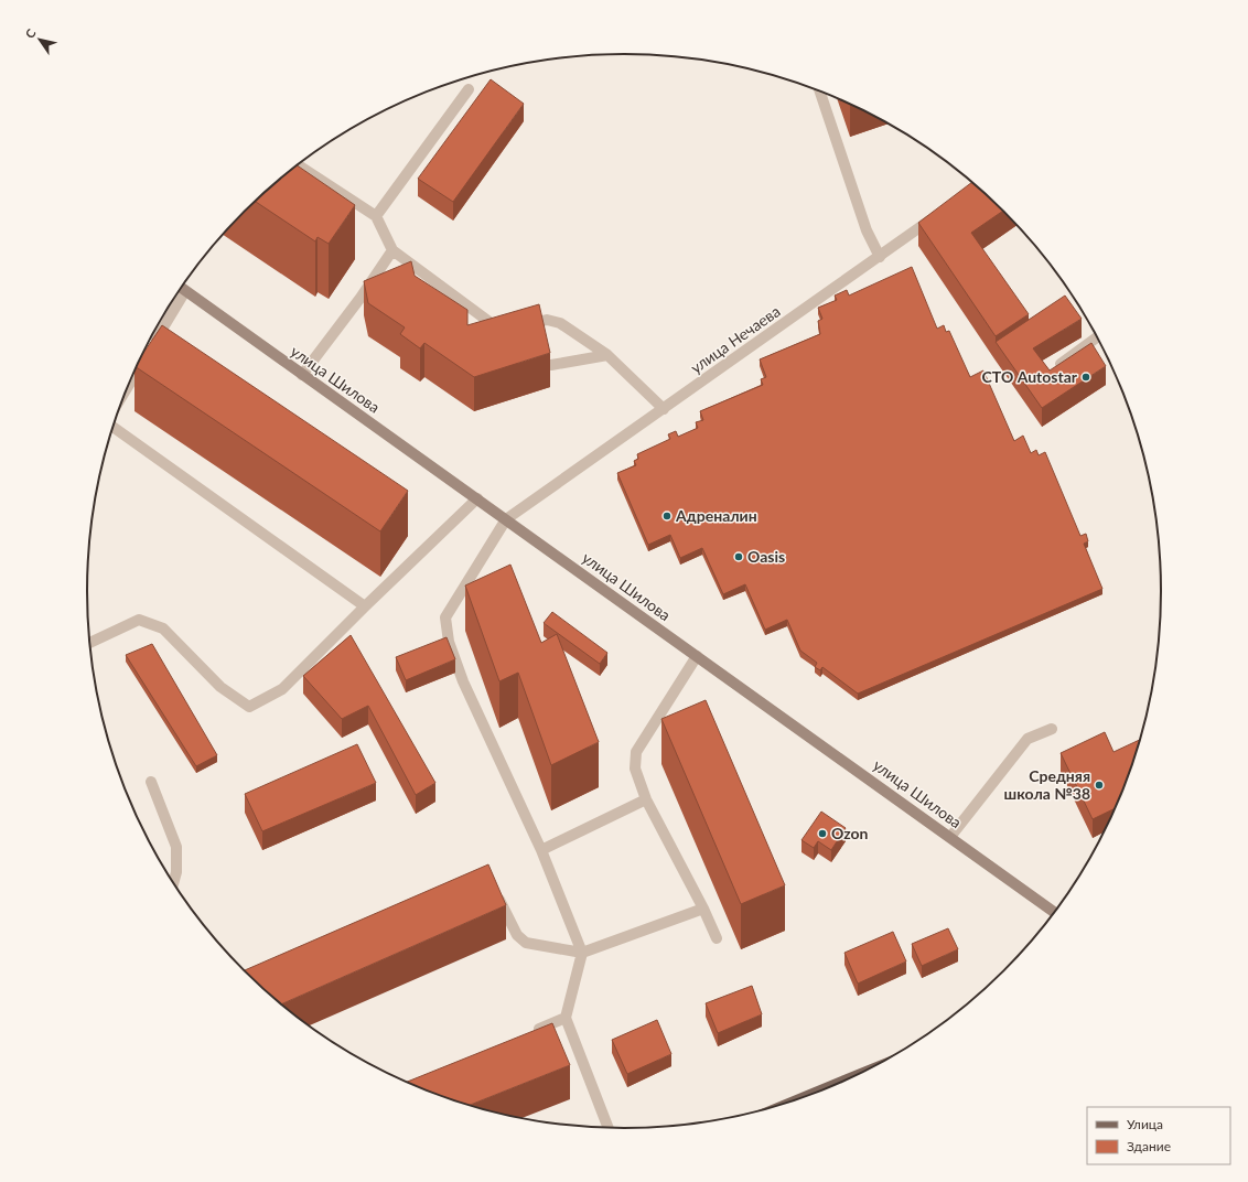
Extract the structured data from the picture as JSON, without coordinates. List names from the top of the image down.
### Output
{
  "streets": {
    "main road": ["улица Шилова"],
    "street": ["улица Нечаева"]
  },
  "crossings": [
    ["улица Нечаева", "улица Шилова"]
  ],
  "places": [
    "СТО Autostar",
    "Адреналин",
    "Oasis",
    "Средняя школа №38",
    "Ozon"
  ],
  "legend": ["Улица", "Здание"],
  "north": "top left"
}
